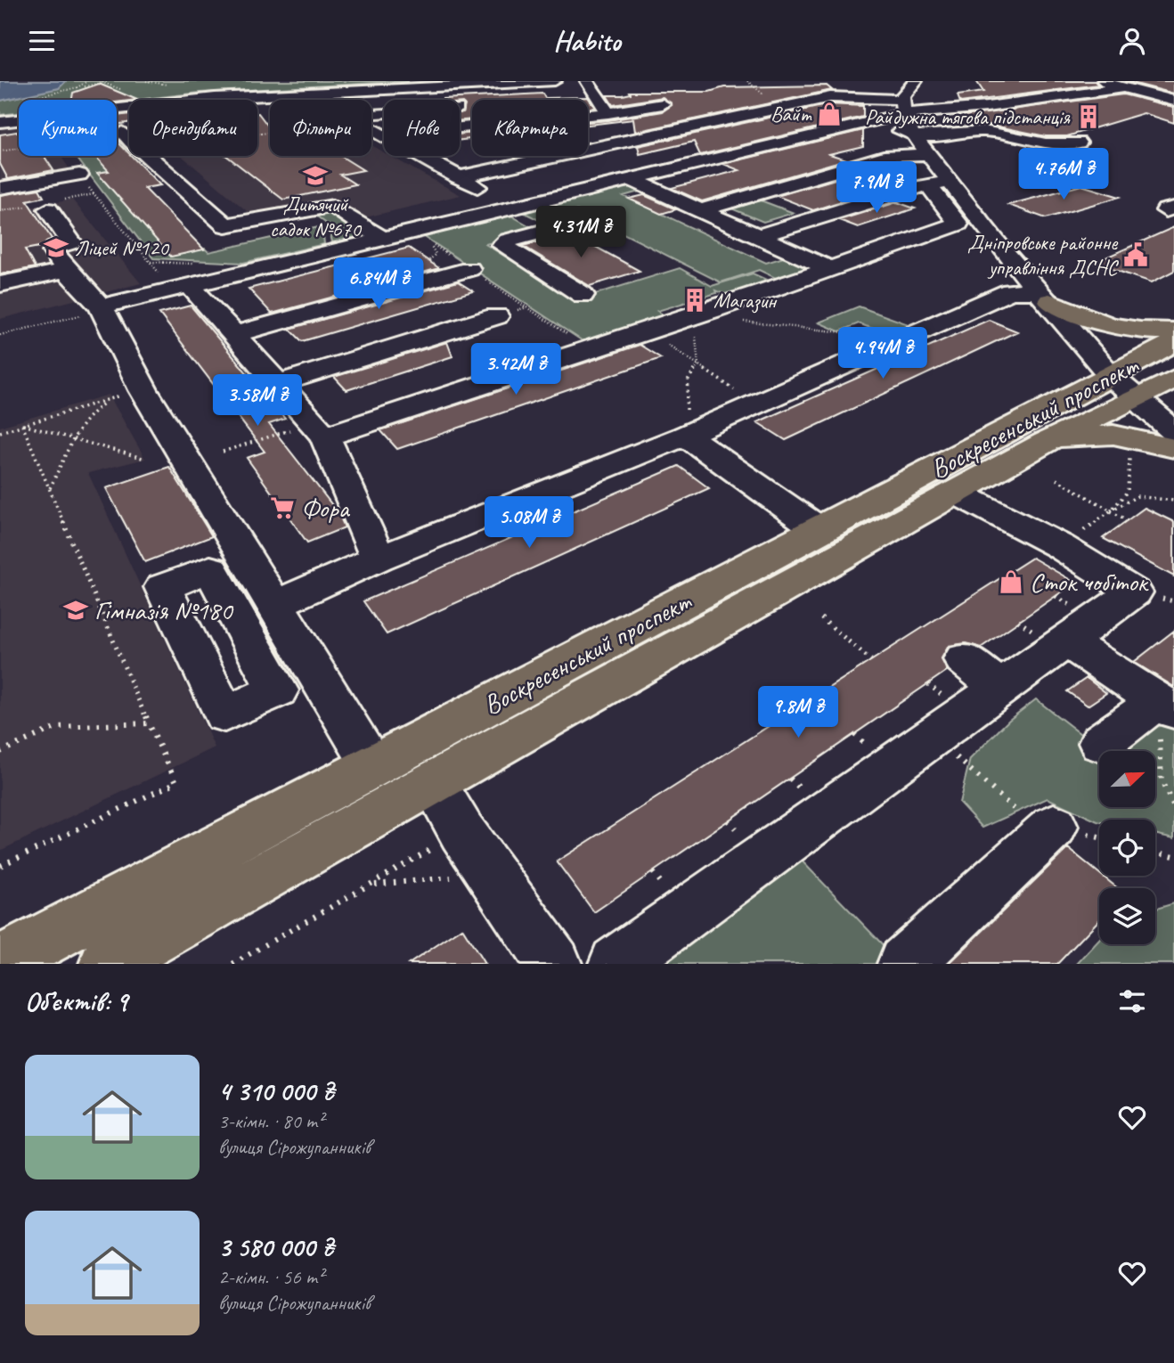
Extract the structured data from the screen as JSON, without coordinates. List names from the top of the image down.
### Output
{
  "streets": {
    "main road": ["Воскресенський проспект"]
  },
  "places": {
    "shop": ["Вайт", "Сток чобіток"],
    "building": ["Райдужна тягова пiдстанцiя", "Магазин"],
    "school or university": ["Дитячий садок №670", "Ліцей №120", "Гімназія №180"],
    "public building": ["Дніпровське районне управління ДСНС"],
    "supermarket": ["Фора"]
  },
  "north": "top right",
  "page": {
    "header": "Habito",
    "chip": [
      "Купити",
      "Орендувати",
      "Фільтри",
      "Нове",
      "Квартира"
    ],
    "price": [
      "4.76M ₴",
      "7.9M ₴",
      "4.31M ₴",
      "6.84M ₴",
      "4.94M ₴",
      "3.42M ₴",
      "3.58M ₴",
      "5.08M ₴",
      "9.8M ₴"
    ],
    "heading": "Об’єктів: 9",
    "list": [
      {
        "name": "4 310 000 ₴",
        "note": "3-кімн. · 80 m² · вулиця Сірожупанників"
      },
      {
        "name": "3 580 000 ₴",
        "note": "2-кімн. · 56 m² · вулиця Сірожупанників"
      }
    ]
  }
}
